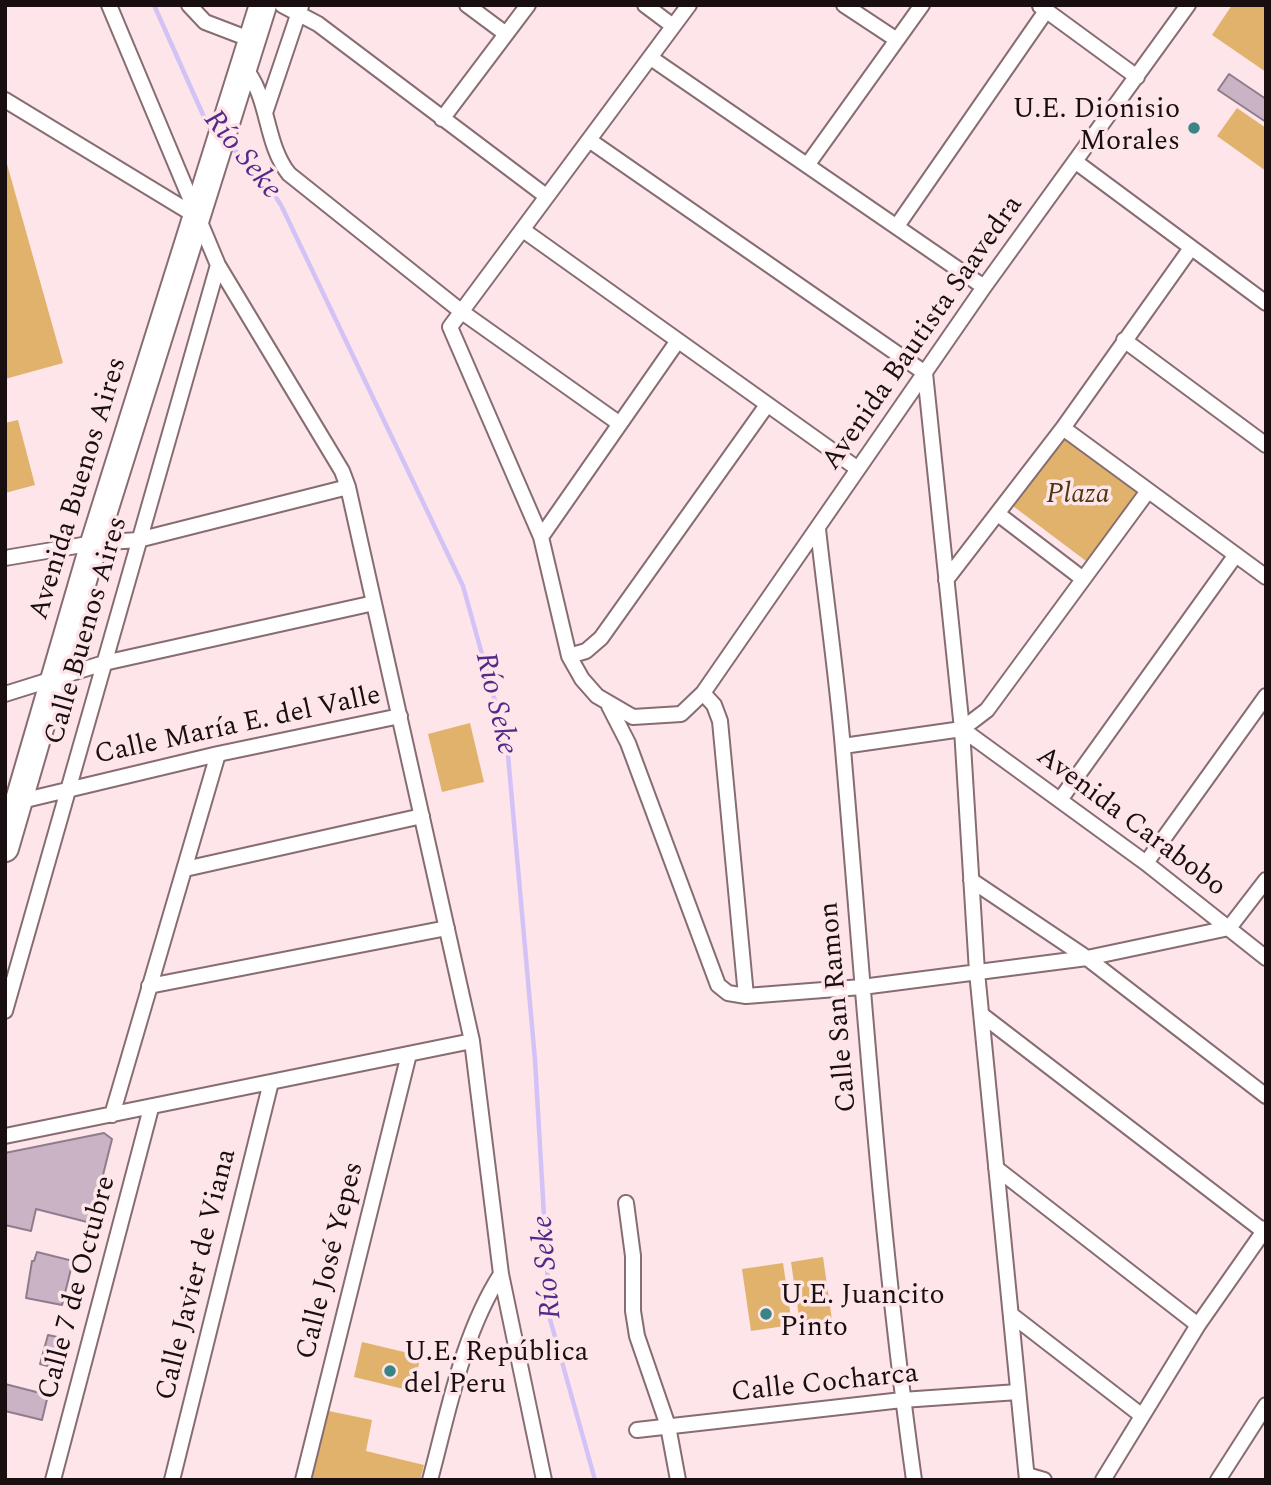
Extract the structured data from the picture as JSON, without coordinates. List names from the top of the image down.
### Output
{
  "streets": {
    "highway": ["Avenida Buenos Aires"],
    "street": [
      "Avenida Bautista Saavedra",
      "Calle Buenos Aires",
      "Calle María E. del Valle",
      "Avenida Carabobo",
      "Calle San Ramon",
      "Calle José Yepes",
      "Calle Javier de Viana",
      "Calle 7 de Octubre",
      "Calle Cocharca"
    ]
  },
  "crossings": [
    ["Avenida Bautista Saavedra", "Calle San Ramon"],
    ["Avenida Buenos Aires", "Calle María E. del Valle"],
    ["Calle Buenos Aires", "Calle María E. del Valle"],
    ["Calle San Ramon", "Calle Cocharca"]
  ],
  "water": ["Río Seke"],
  "parks": ["Plaza"],
  "places": ["U.E. Dionisio Morales", "U.E. Juancito Pinto", "U.E. República del Peru"]
}
